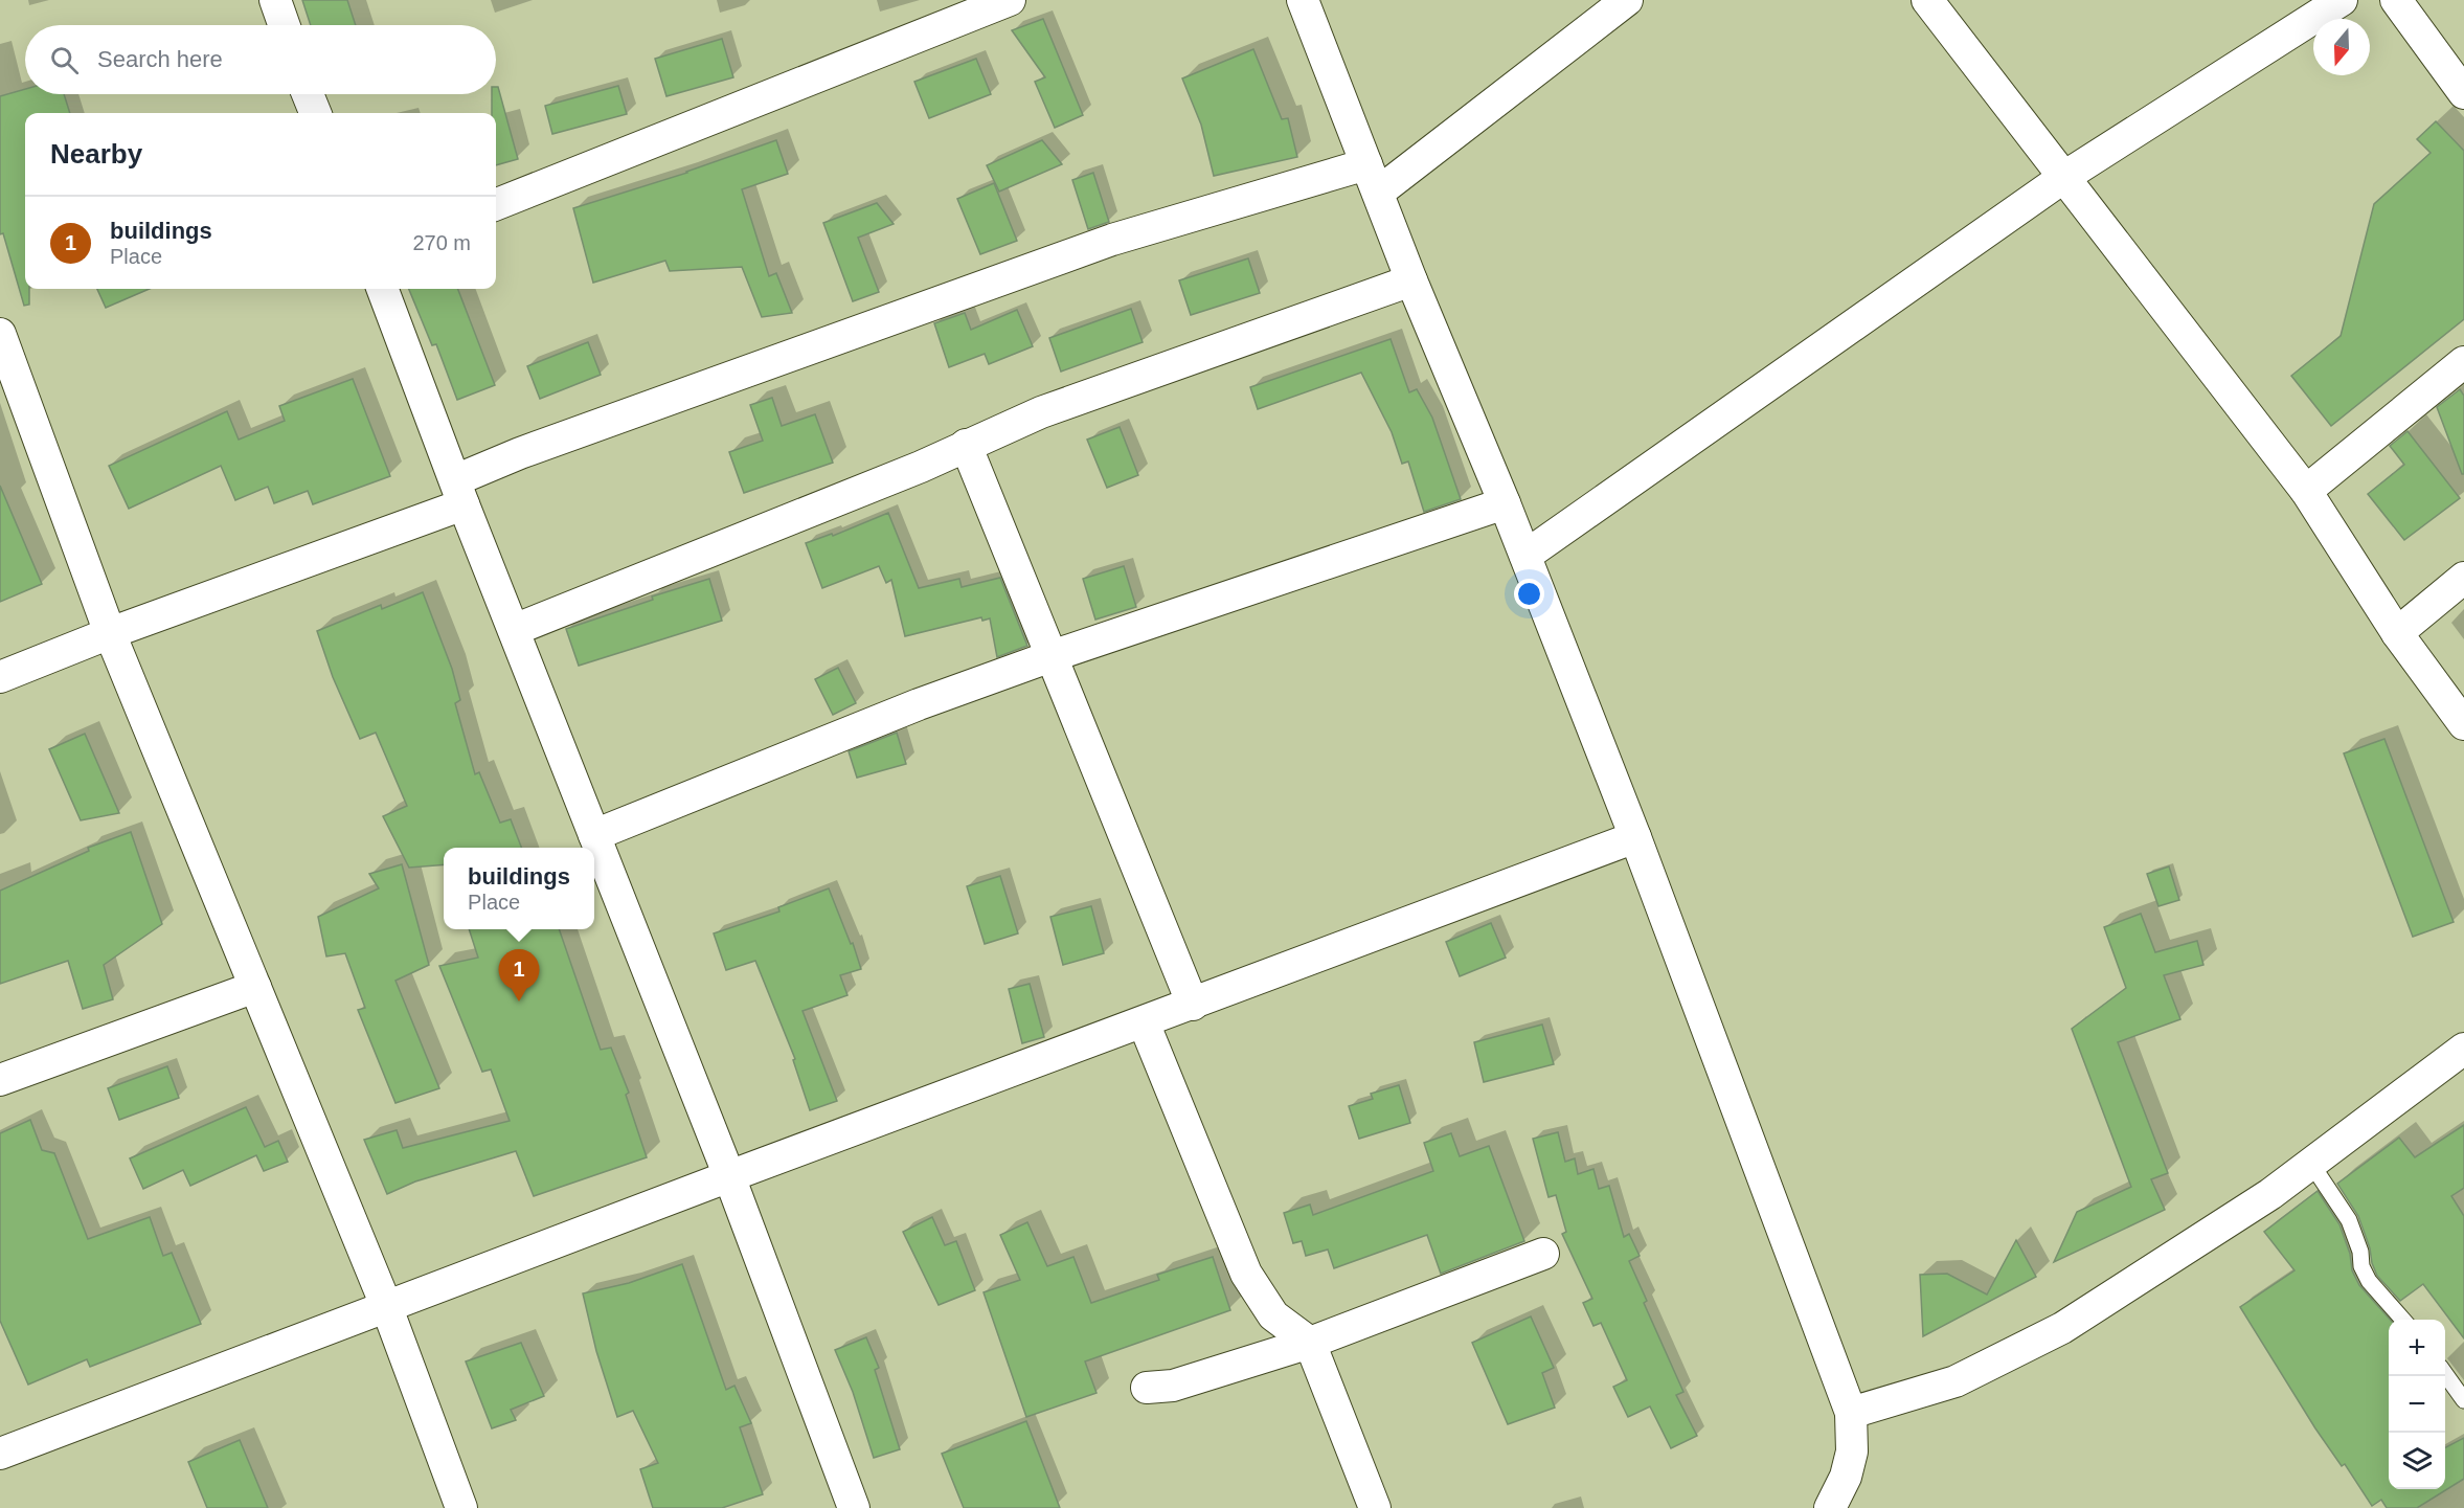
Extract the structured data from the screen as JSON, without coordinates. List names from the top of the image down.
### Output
{
  "north": "bottom",
  "page": {
    "search": "Search here",
    "heading": "Nearby",
    "list": [
      {
        "mark": "1",
        "name": "buildings",
        "note": "Place",
        "value": "270 m"
      }
    ],
    "popup": ["buildings", "Place"],
    "pins": "1",
    "map_buttons": ["+", "−"]
  }
}
